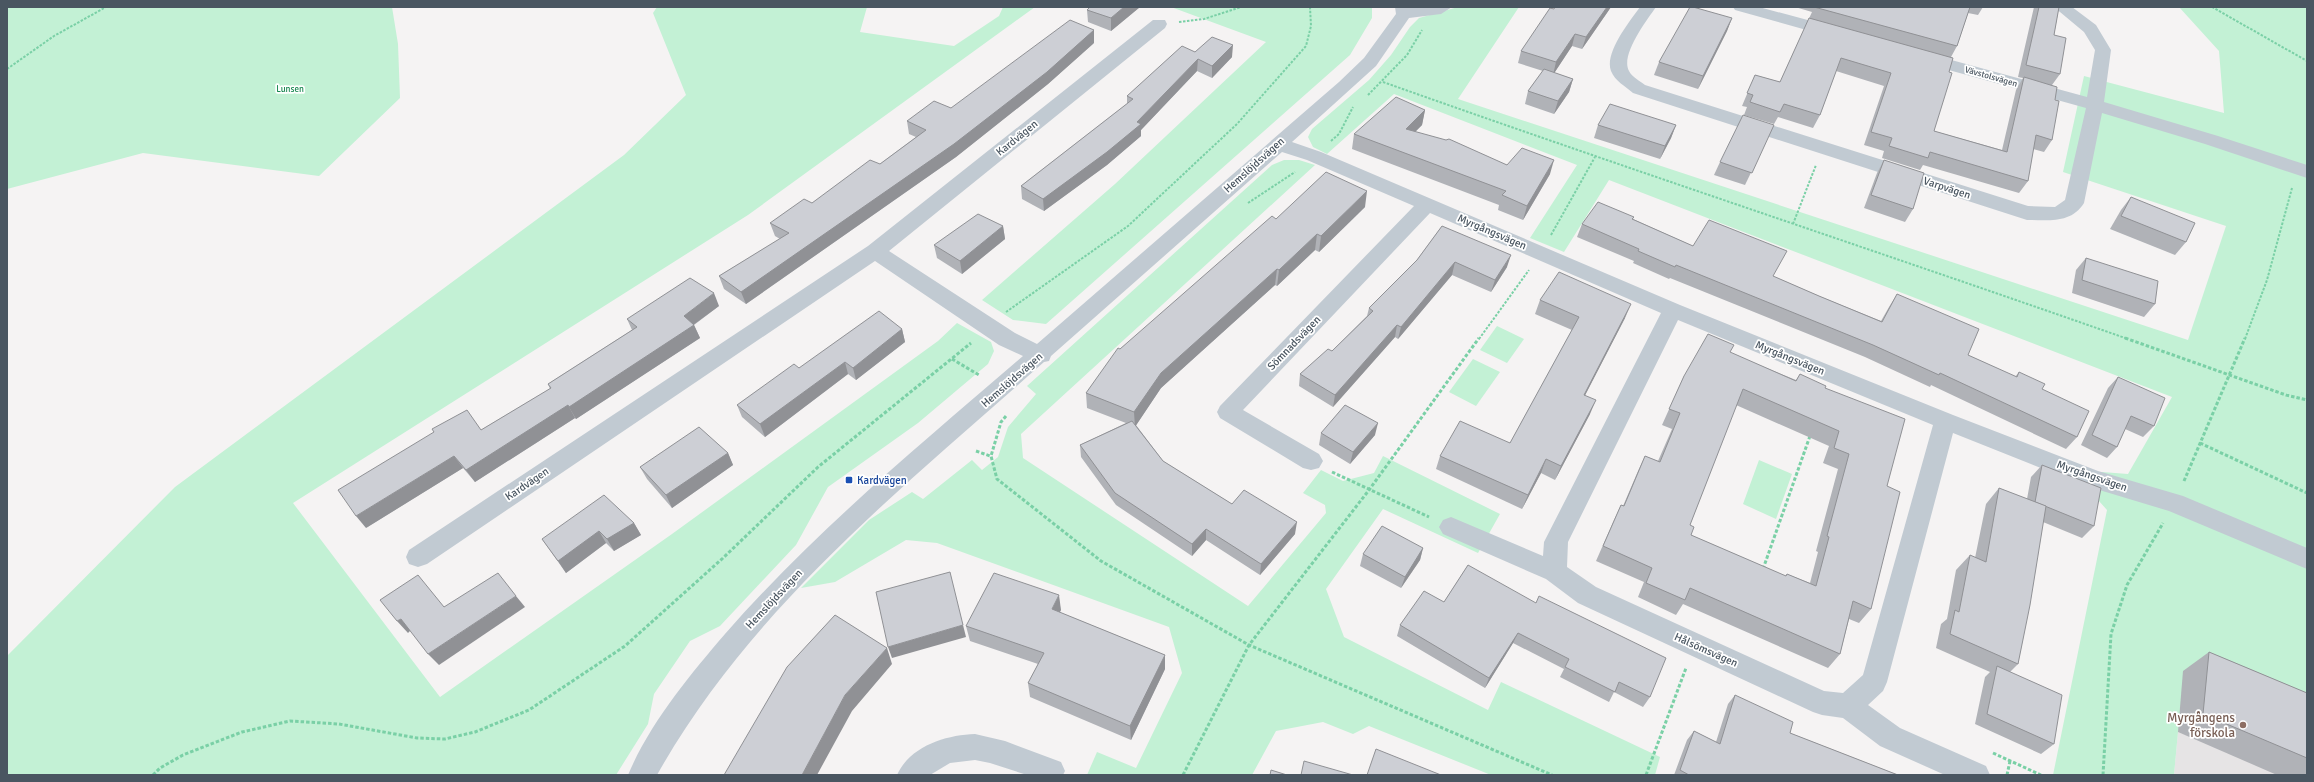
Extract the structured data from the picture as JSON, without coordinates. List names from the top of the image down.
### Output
{
  "streets": {
    "street": [
      "Vävstolsvägen",
      "Kardvägen",
      "Hemslöjdsvägen",
      "Varpvägen",
      "Myrgångsvägen",
      "Sömnadsvägen",
      "Hålsömsvägen"
    ]
  },
  "crossings": [
    ["Vävstolsvägen", "Varpvägen"],
    ["Hemslöjdsvägen", "Myrgångsvägen"],
    ["Myrgångsvägen", "Sömnadsvägen"]
  ],
  "parks": ["Lunsen"],
  "places": {
    "transit": ["Kardvägen"],
    "other": ["Myrgångens förskola"]
  }
}
